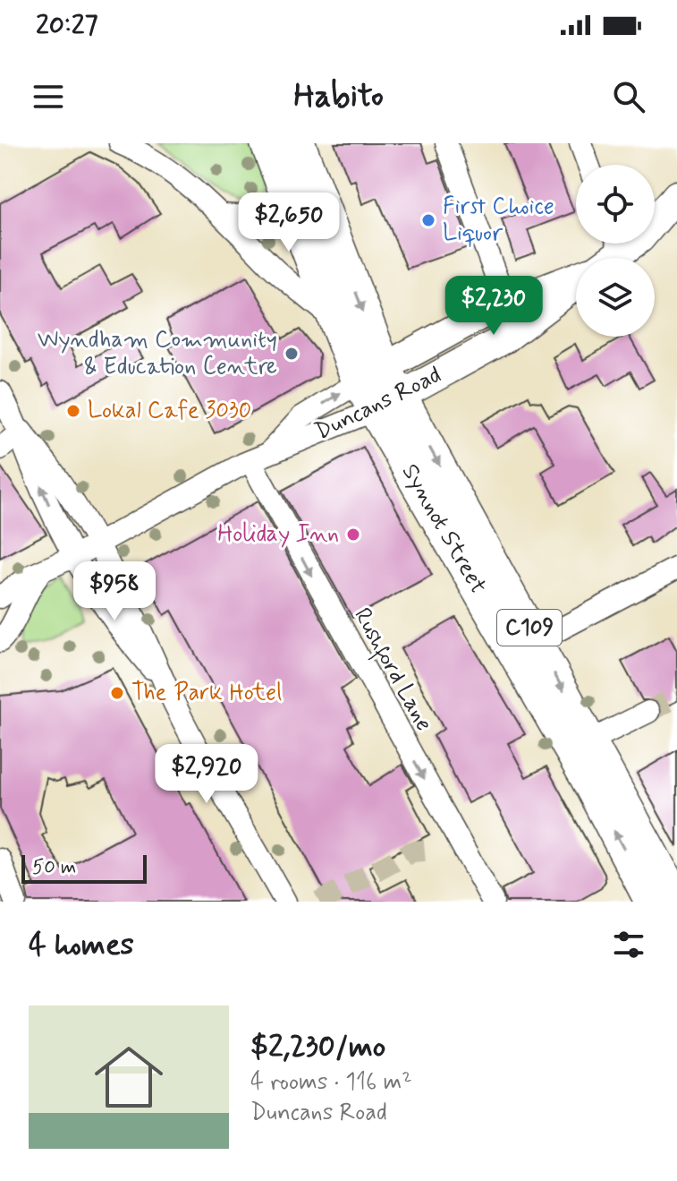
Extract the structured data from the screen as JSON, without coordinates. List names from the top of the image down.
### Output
{
  "streets": {
    "highway": ["Synnot Street", "C109"],
    "main road": ["Duncans Road"],
    "street": ["Rushford Lane"]
  },
  "crossings": [
    ["Duncans Road", "Synnot Street"],
    ["Duncans Road", "Rushford Lane"]
  ],
  "places": [
    "First Choice Liquor",
    "Wyndham Community & Education Centre",
    "Lokal Cafe 3030",
    "Holiday Inn",
    "The Park Hotel"
  ],
  "scale_bar": "50 m",
  "page": {
    "status": "20:27",
    "header": "Habito",
    "price": [
      "$2,650",
      "$2,230",
      "$958",
      "$2,920"
    ],
    "scale": "50 m",
    "heading": "4 homes",
    "list": [
      {
        "name": "$2,230/mo",
        "note": "4 rooms · 116 m² · Duncans Road"
      }
    ]
  }
}
